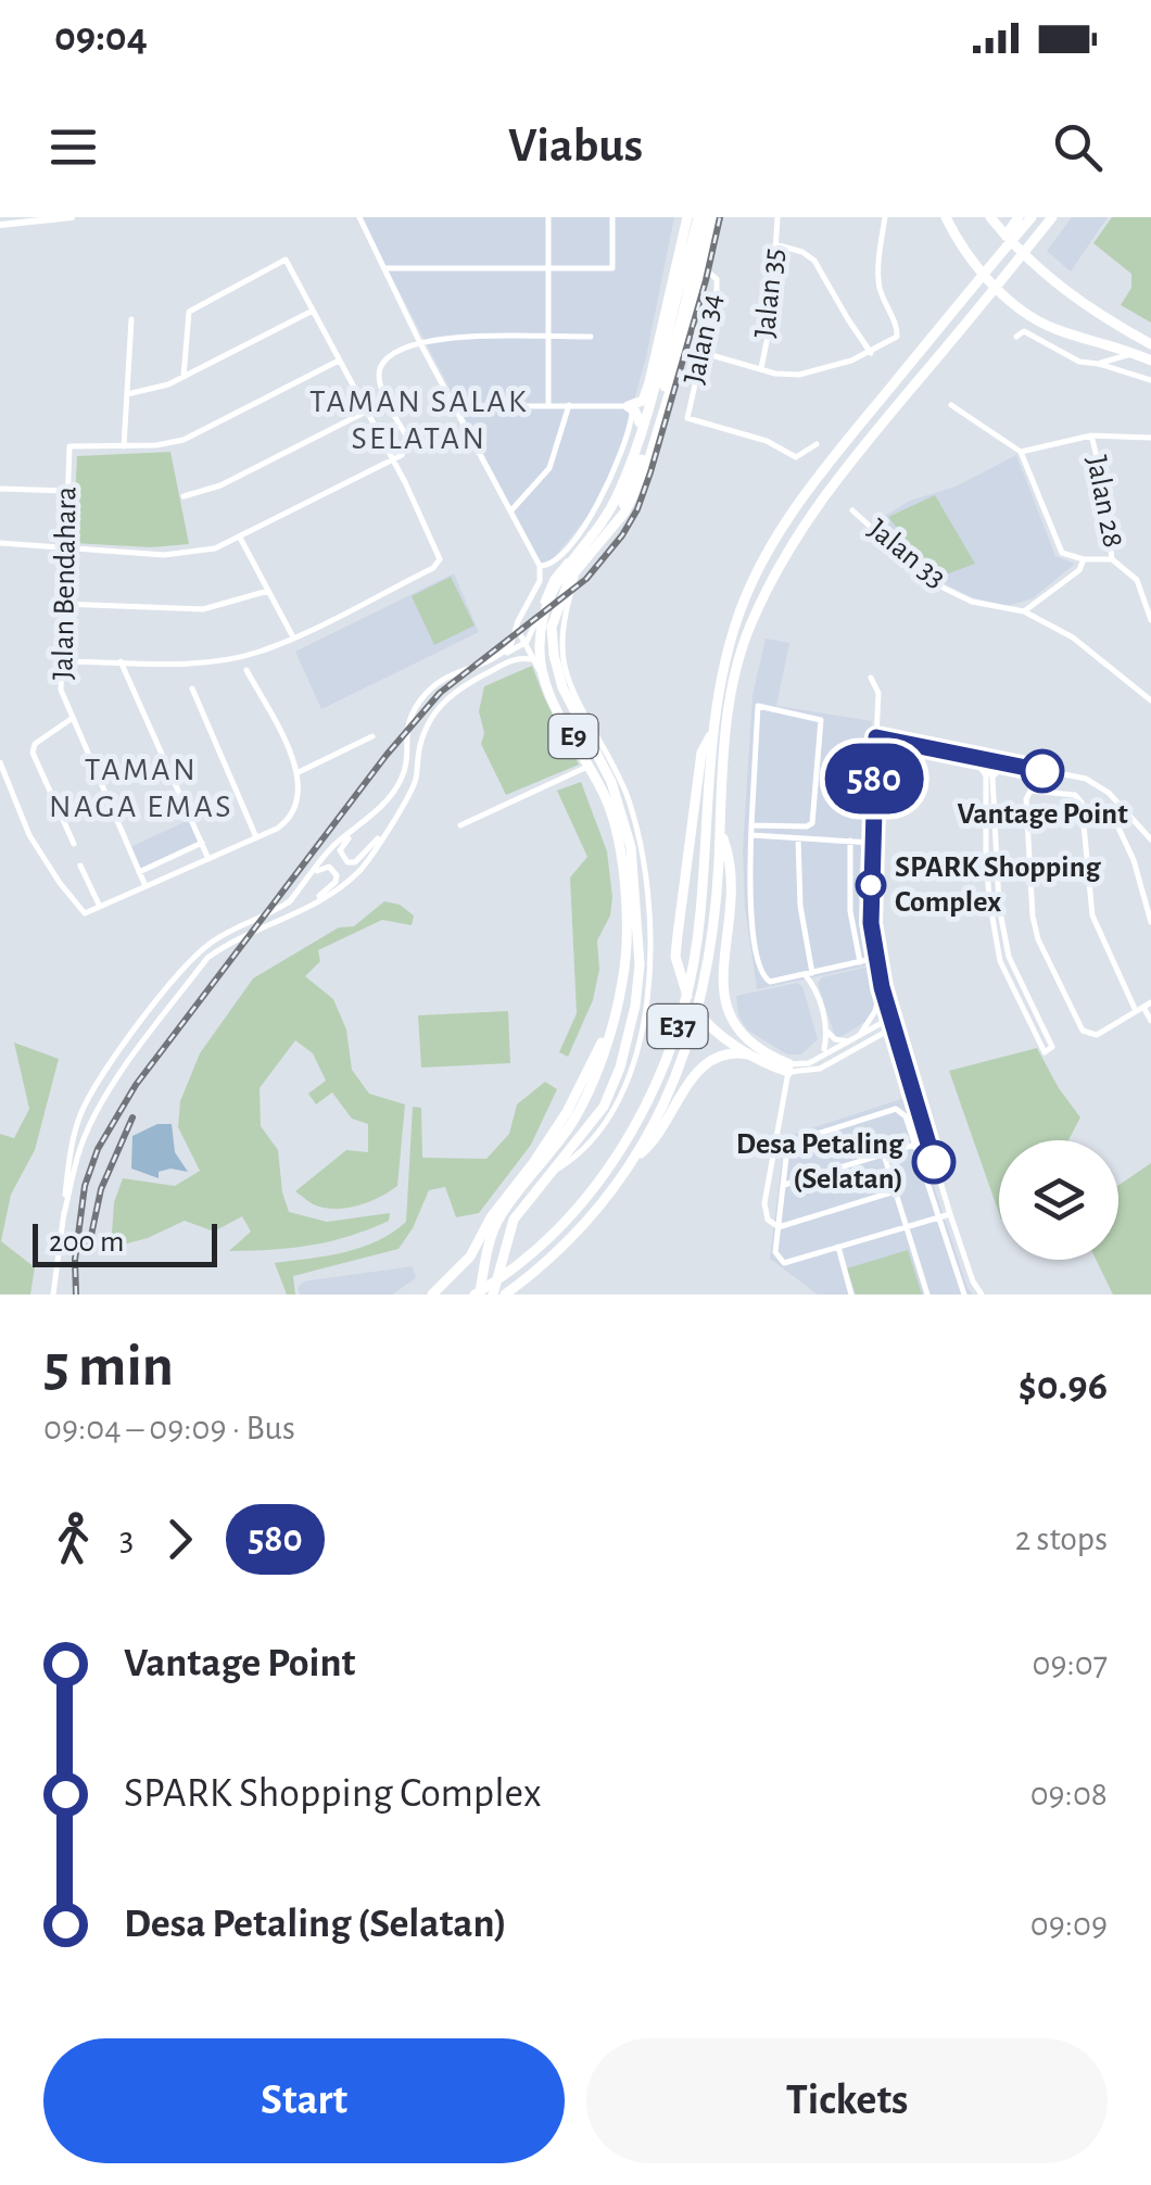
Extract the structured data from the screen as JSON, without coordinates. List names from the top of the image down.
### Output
{
  "streets": {
    "highway": ["E9", "E37"],
    "street": [
      "Jalan 35",
      "Jalan 34",
      "Jalan 28",
      "Jalan 33",
      "Jalan Bendahara"
    ]
  },
  "crossings": [
    ["Jalan 34", "E9"],
    ["E9", "E37"]
  ],
  "districts": ["TAMAN SALAK SELATAN", "TAMAN NAGA EMAS"],
  "places": ["Vantage Point", "SPARK Shopping Complex", "Desa Petaling (Selatan)"],
  "lines": ["bus line 580"],
  "scale_bar": "200 m",
  "page": {
    "status": "09:04",
    "header": "Viabus",
    "on_map": "580",
    "scale": "200 m",
    "heading": ["5 min", "09:04 – 09:09 · Bus", "$0.96"],
    "legs": ["3", "580", "2 stops"],
    "list": [
      {
        "name": "Vantage Point",
        "value": "09:07"
      },
      {
        "name": "SPARK Shopping Complex",
        "value": "09:08"
      },
      {
        "name": "Desa Petaling (Selatan)",
        "value": "09:09"
      }
    ],
    "buttons": ["Start", "Tickets"]
  }
}
